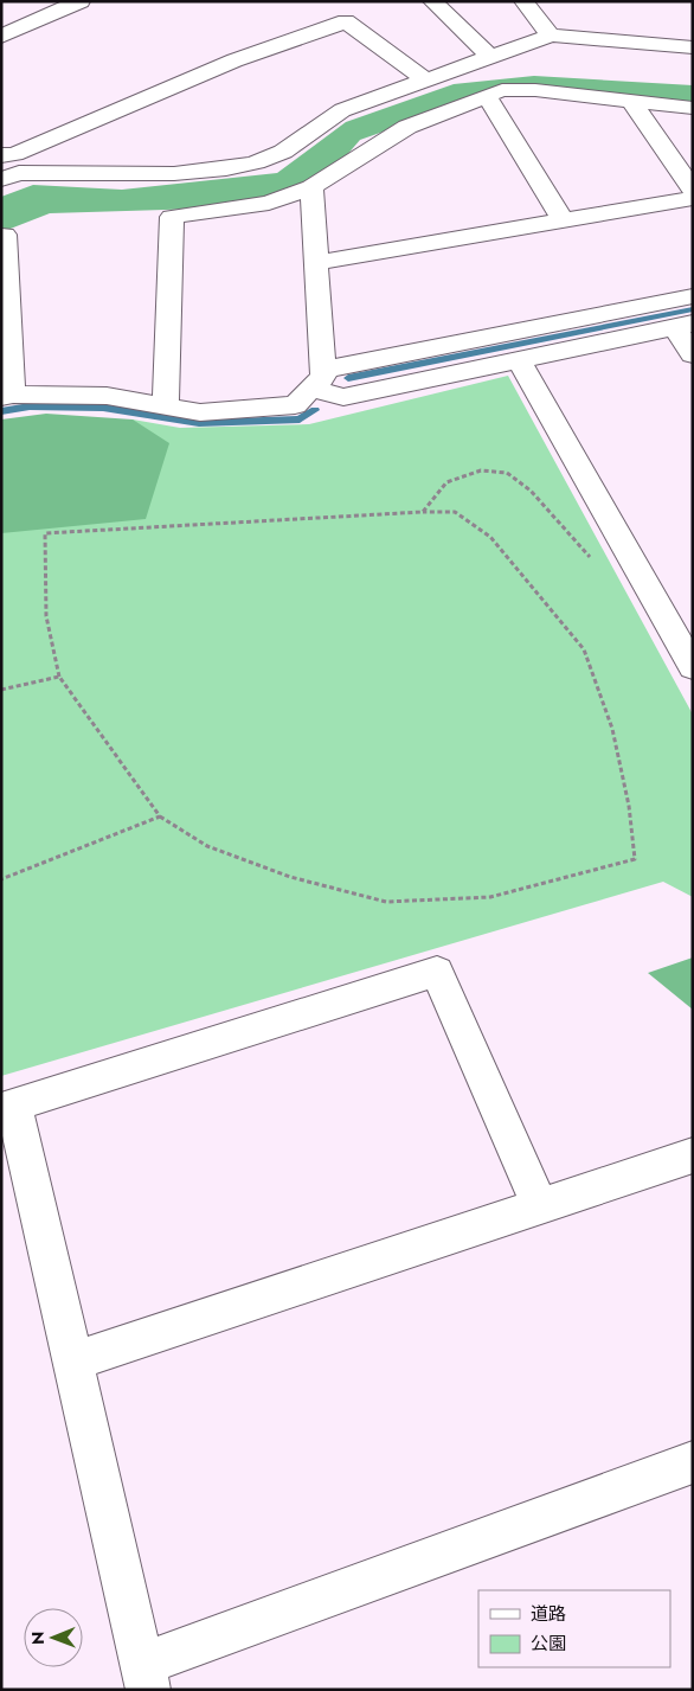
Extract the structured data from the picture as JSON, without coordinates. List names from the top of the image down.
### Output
{
  "legend": ["道路", "公園"],
  "north": "left"
}
